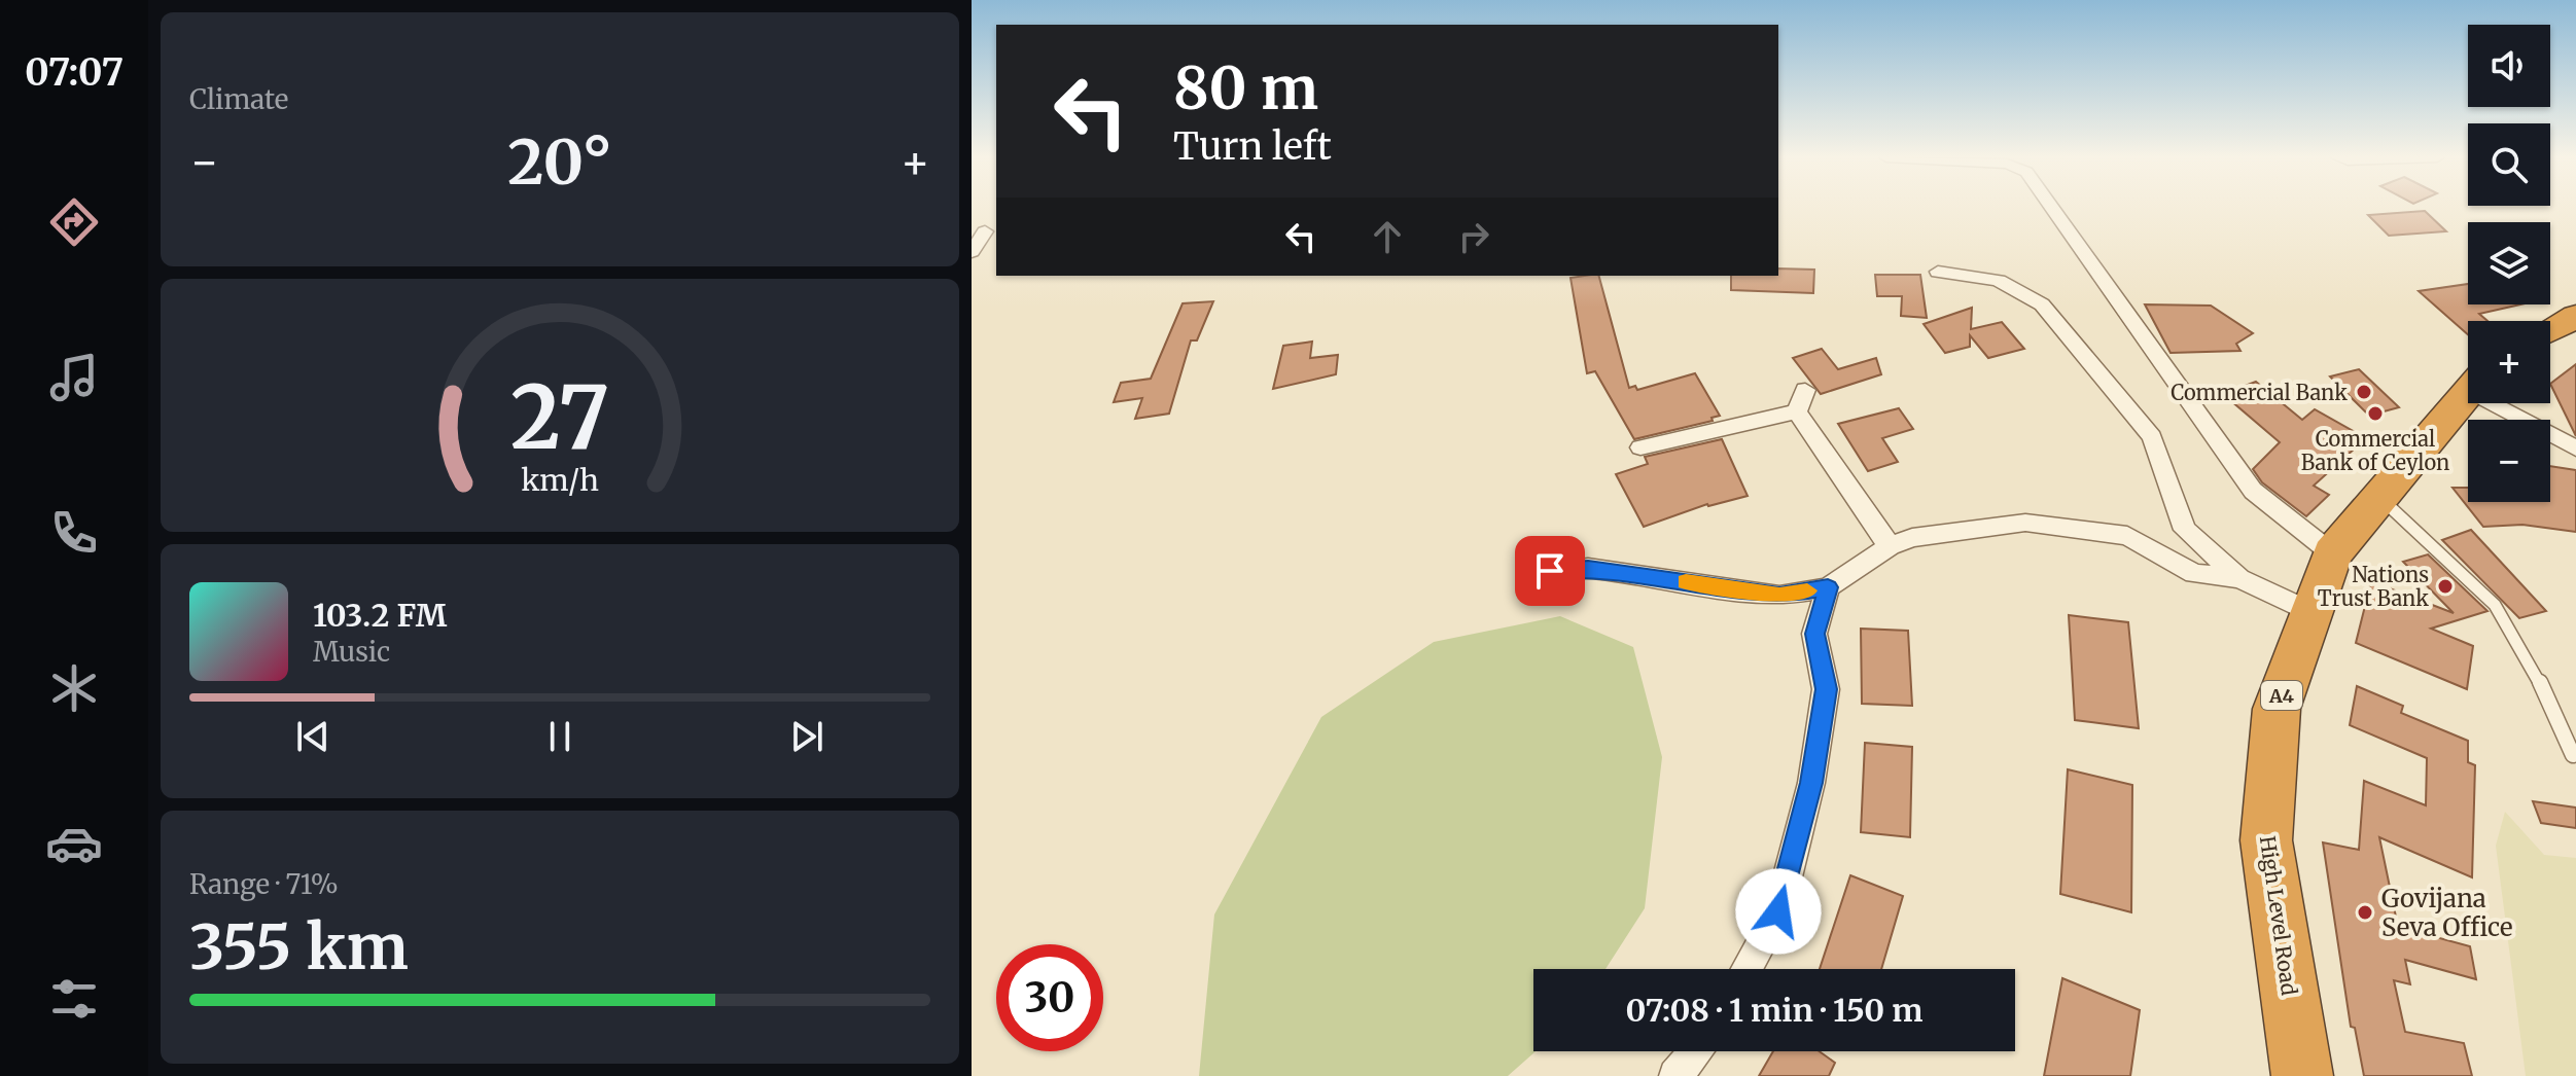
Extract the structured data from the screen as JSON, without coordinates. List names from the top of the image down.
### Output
{
  "streets": {
    "highway": ["A4", "High Level Road"]
  },
  "places": [
    "Commercial Bank",
    "Commercial Bank of Ceylon",
    "Nations Trust Bank",
    "Govijana Seva Office"
  ],
  "page": {
    "tabs": "07:07",
    "tile": [
      "Climate",
      ["Range · 71%", "355 km"]
    ],
    "map_buttons": ["+", "−"],
    "turn": ["80 m", "Turn left"],
    "heat": ["−", "20°", "+"],
    "song": ["103.2 FM", "Music"],
    "limit": "30",
    "trip": "07:08 · 1 min · 150 m",
    "gauge": ["27", "km/h"]
  }
}
